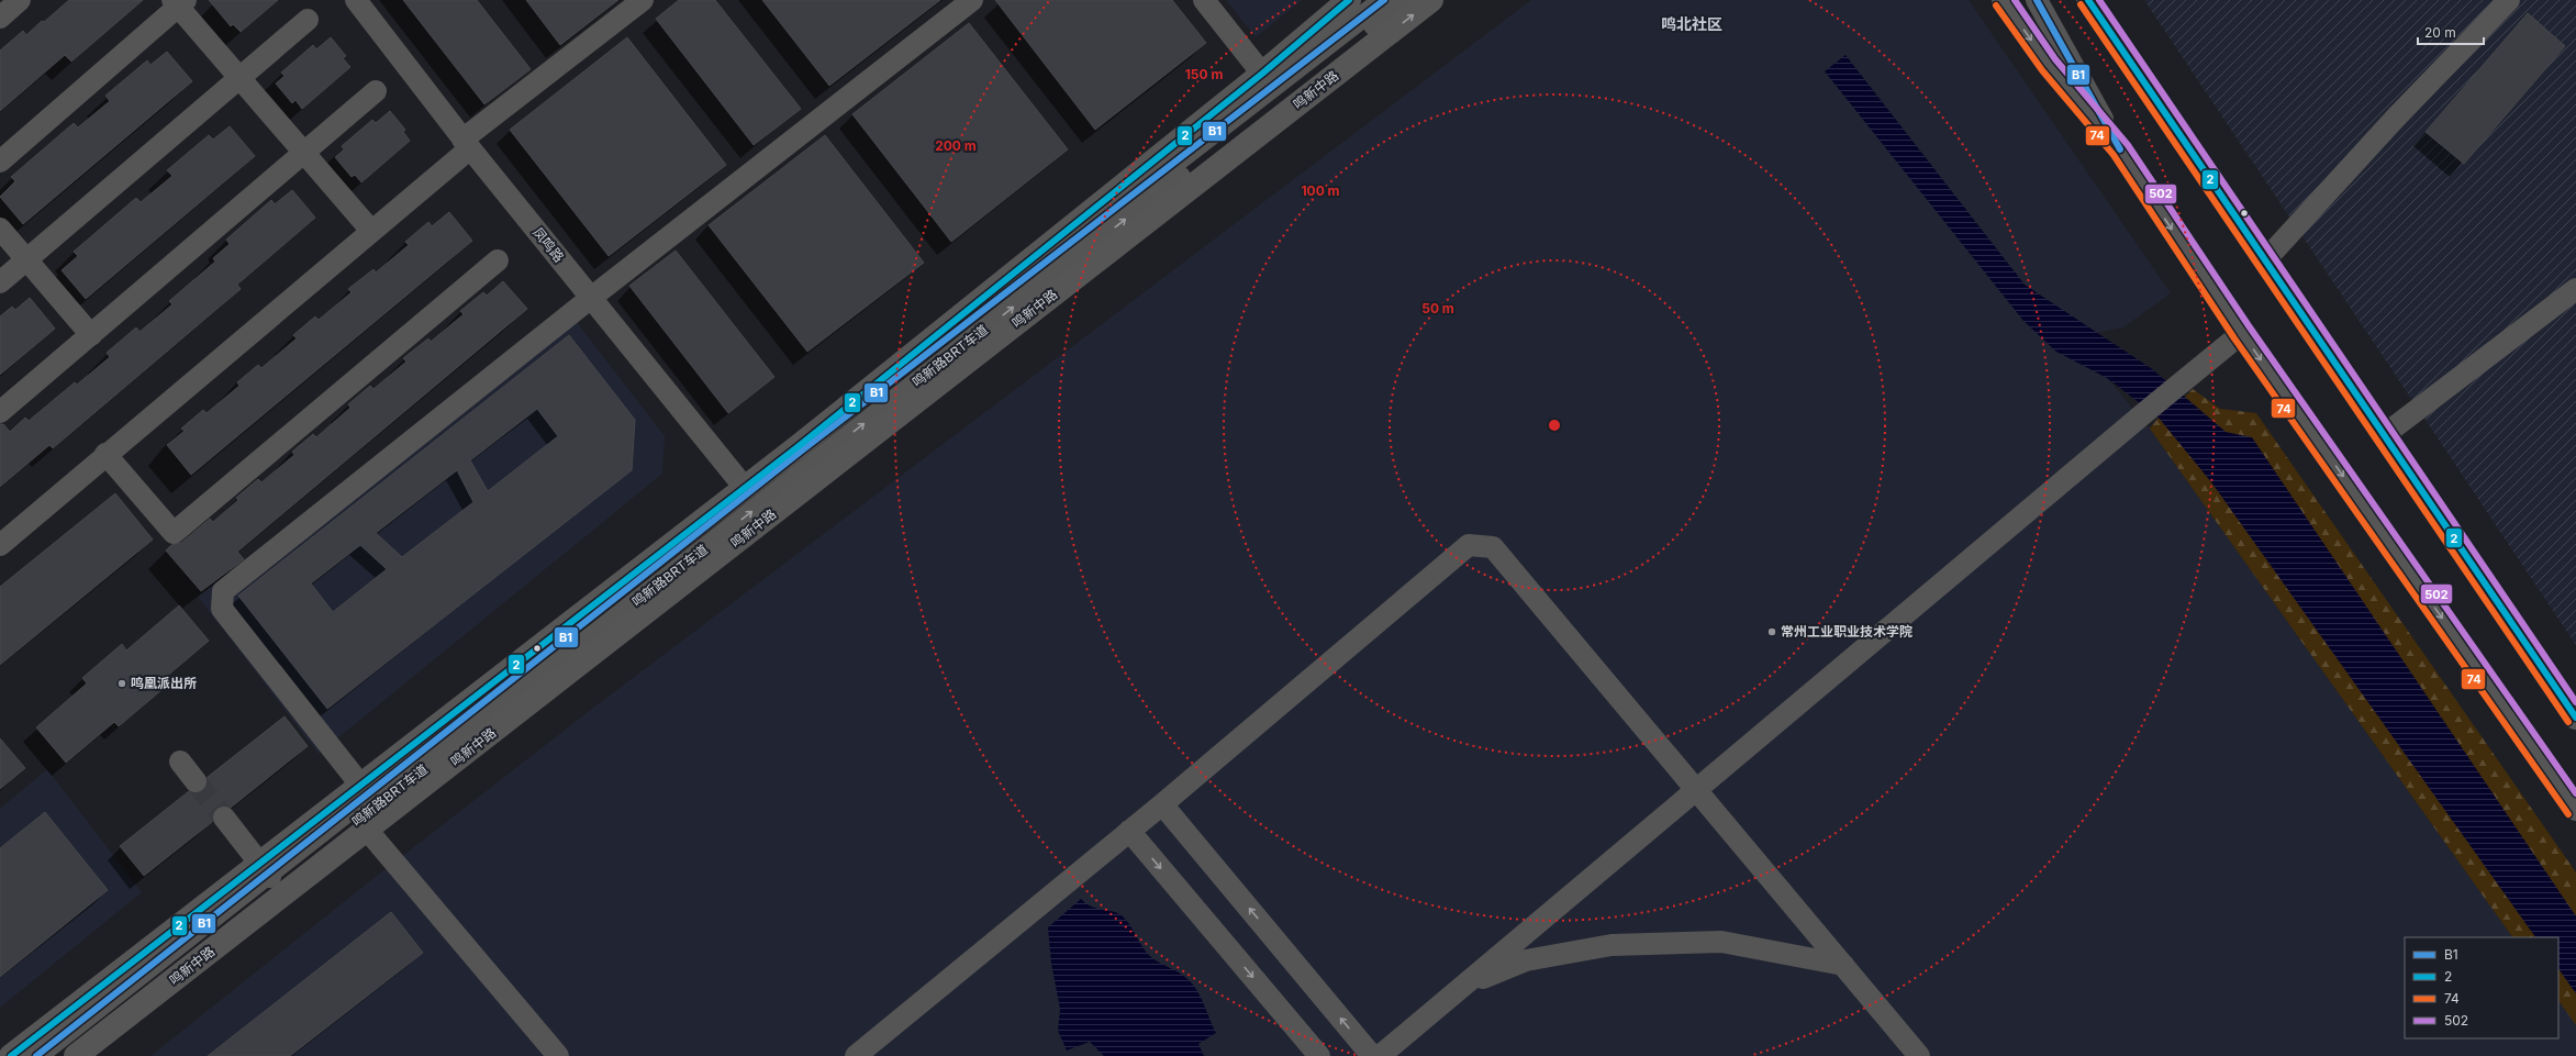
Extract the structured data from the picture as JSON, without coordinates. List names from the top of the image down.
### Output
{
  "streets": {
    "main road": ["鸣新中路"],
    "street": ["凤鸣路", "鸣新路BRT车道"]
  },
  "crossings": [
    ["鸣新中路", "凤鸣路"],
    ["鸣新中路", "鸣新路BRT车道"]
  ],
  "districts": ["鸣北社区"],
  "places": ["常州工业职业技术学院", "鸣凰派出所"],
  "lines": [
    "transit line B1",
    "transit line 2",
    "transit line 502",
    "transit line 74"
  ],
  "legend": [
    "B1",
    "2",
    "74",
    "502"
  ],
  "scale_bar": "20 m",
  "rings": [
    "150 m",
    "200 m",
    "100 m",
    "50 m"
  ]
}
